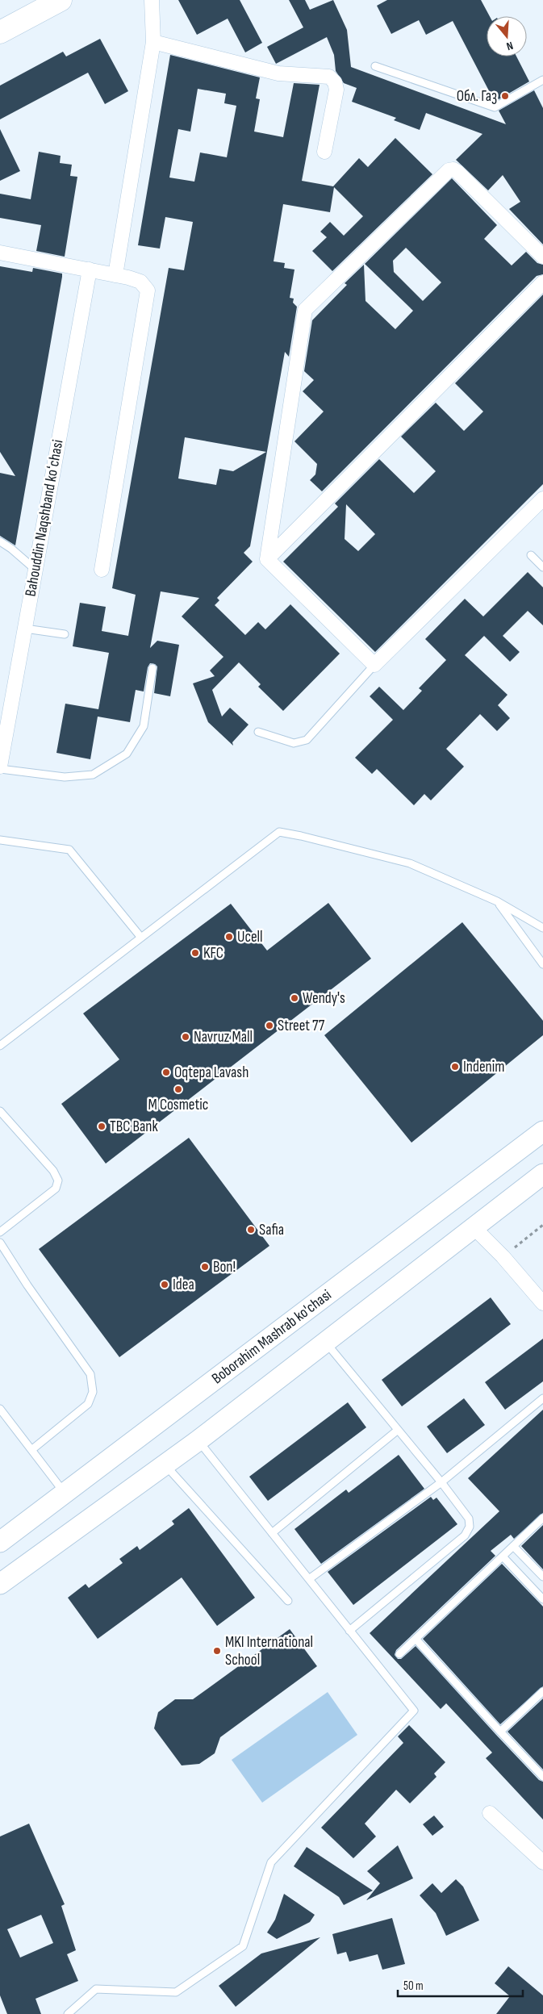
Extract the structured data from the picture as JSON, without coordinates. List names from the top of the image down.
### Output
{
  "streets": {
    "main road": ["Boborahim Mashrab ko'chasi"],
    "street": ["Bahouddin Naqshband koʻchasi"]
  },
  "places": [
    "Обл. Газ",
    "Ucell",
    "KFC",
    "Wendy's",
    "Street 77",
    "Navruz Mall",
    "Indenim",
    "Oqtepa Lavash",
    "M Cosmetic",
    "TBC Bank",
    "Safia",
    "Bon!",
    "Idea",
    "MKI International School"
  ],
  "scale_bar": "50 m",
  "north": "bottom"
}
